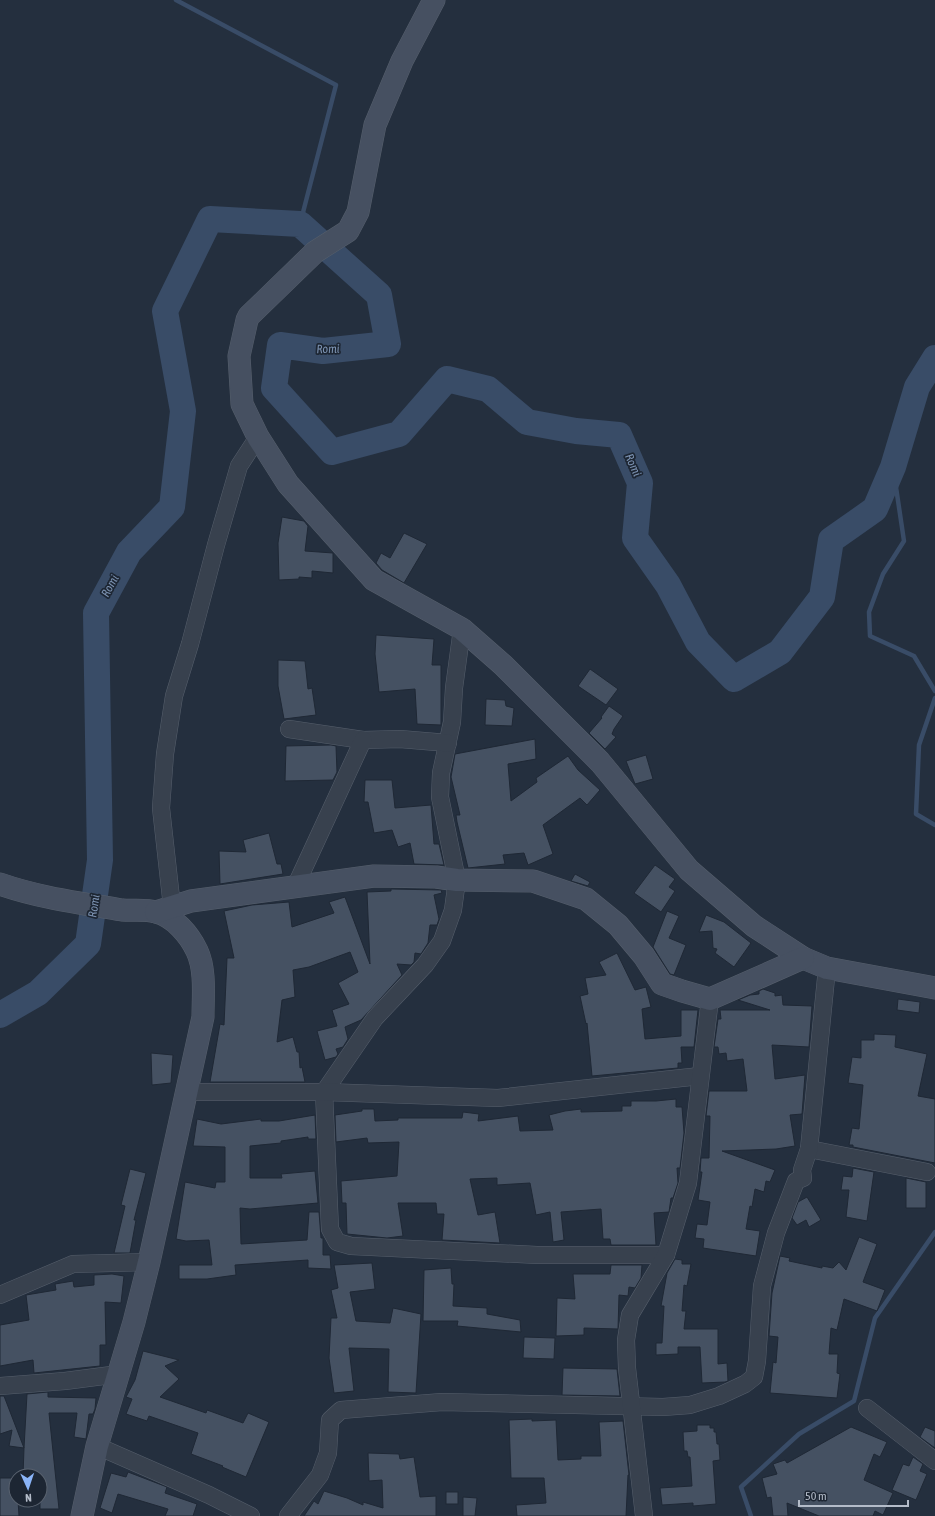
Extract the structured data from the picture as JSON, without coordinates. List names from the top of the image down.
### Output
{
  "water": ["Romi"],
  "scale_bar": "50 m",
  "north": "bottom"
}
